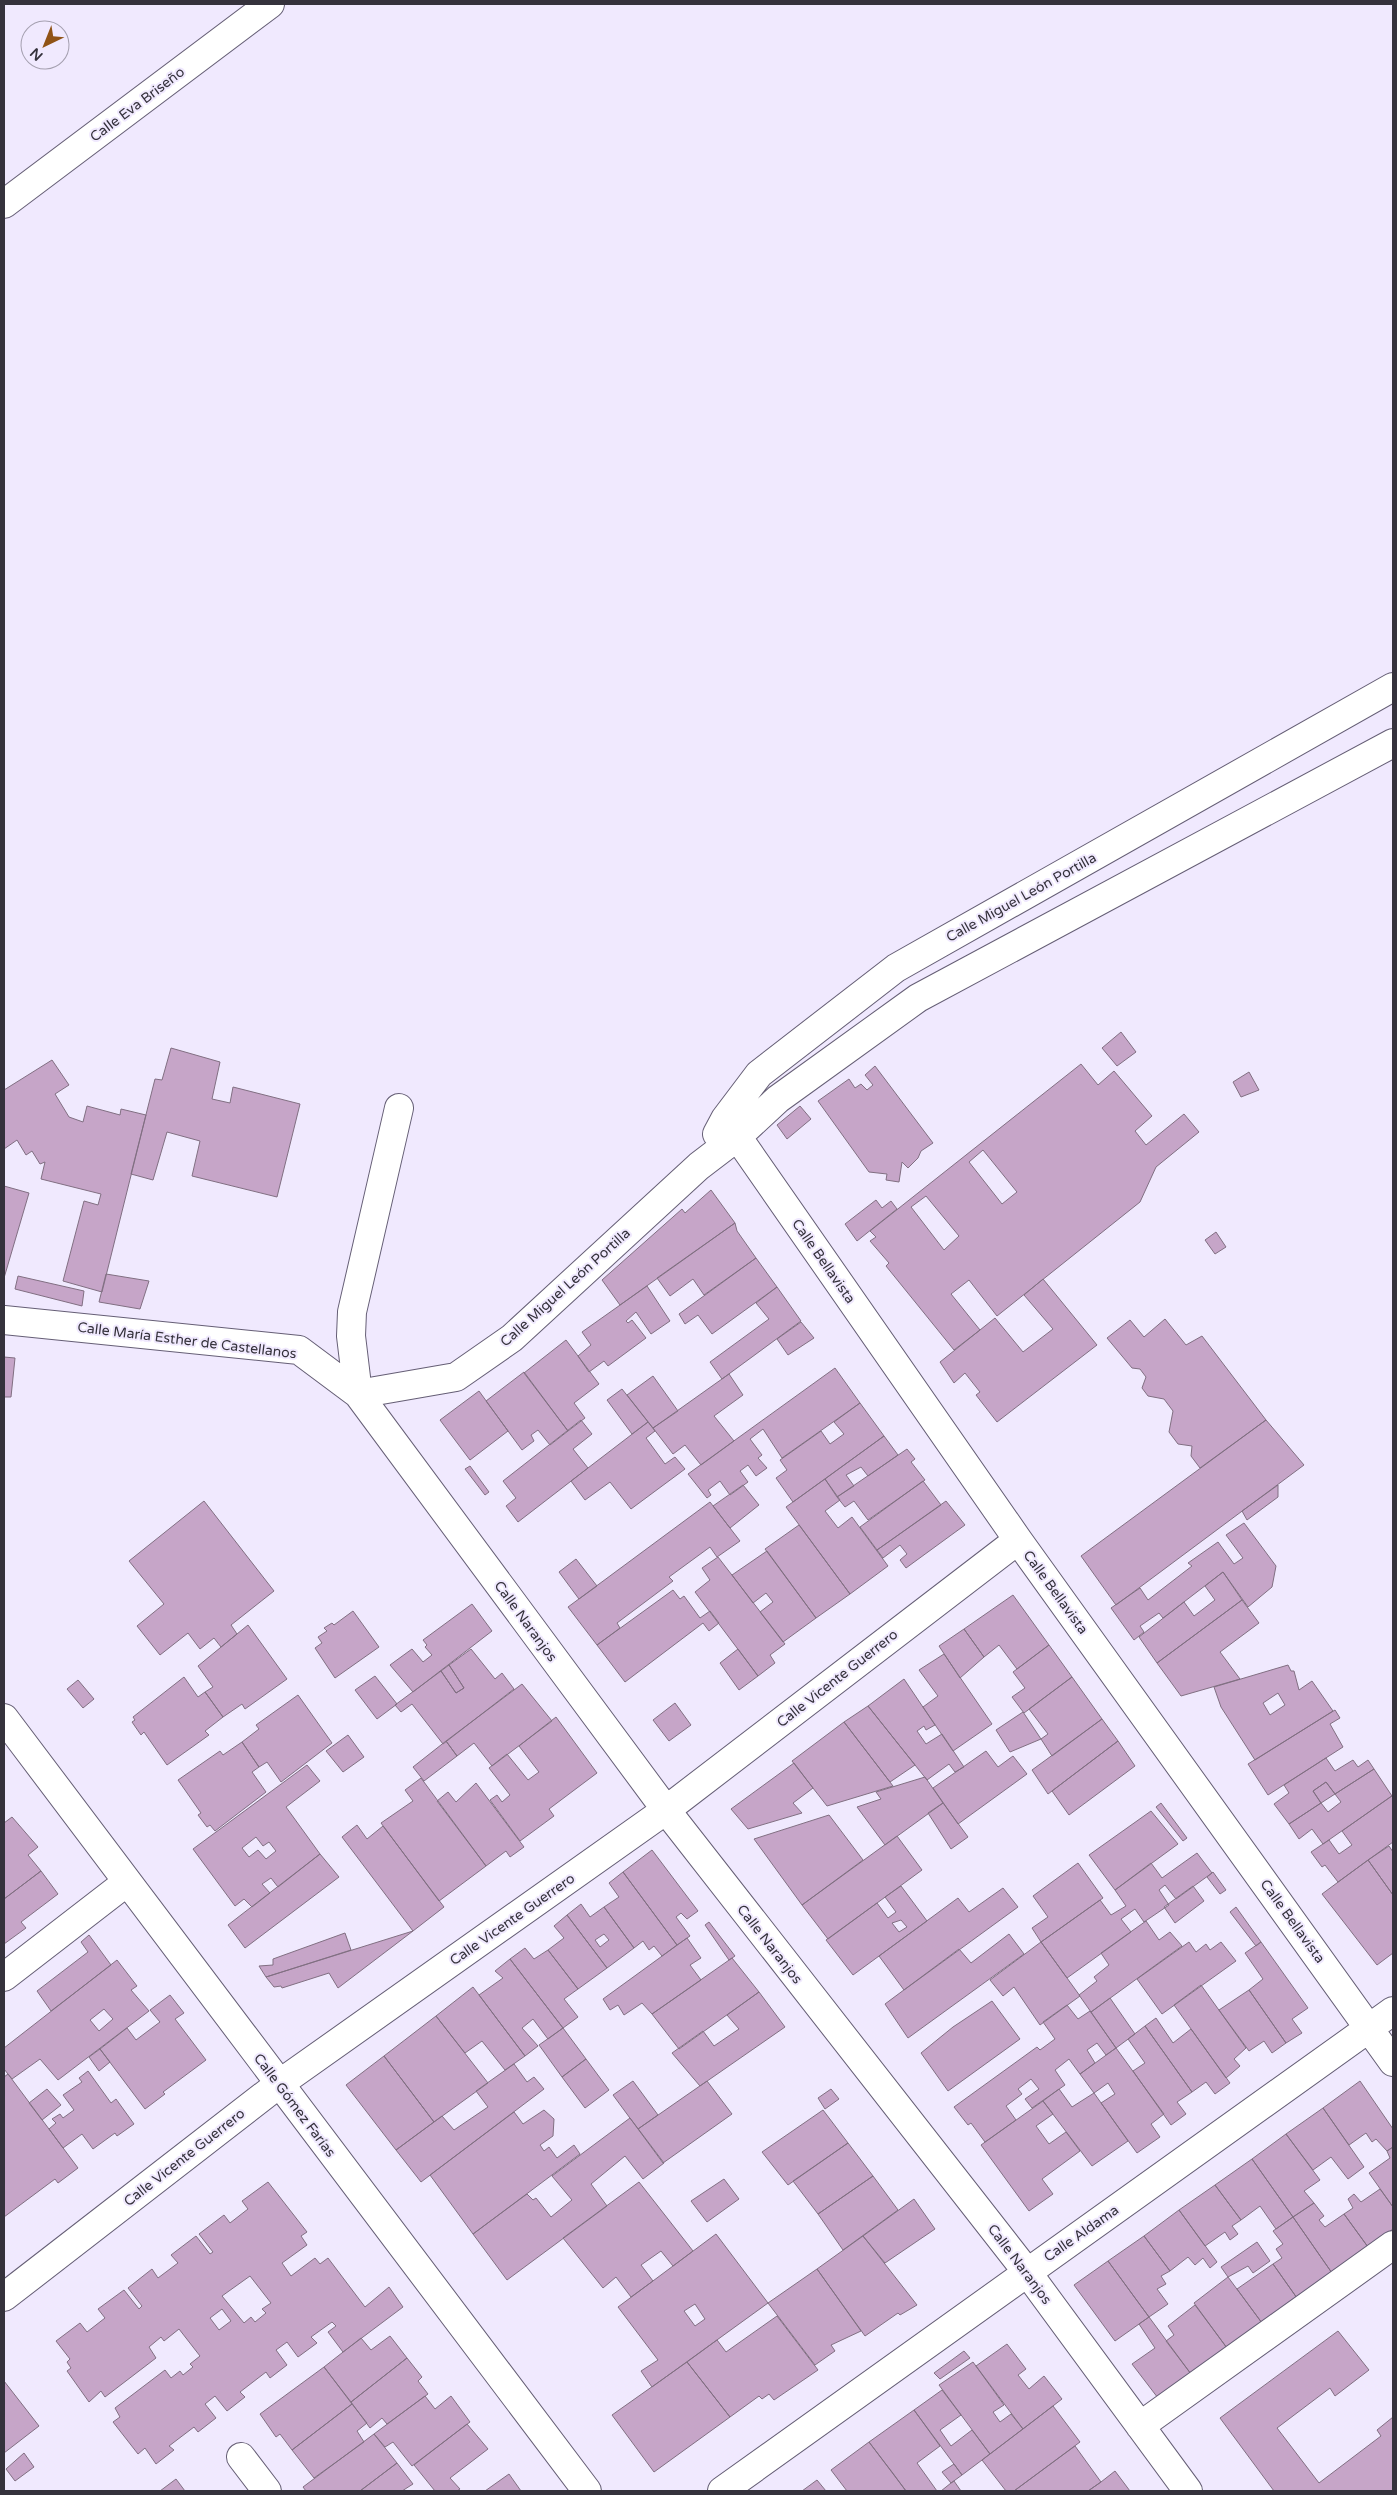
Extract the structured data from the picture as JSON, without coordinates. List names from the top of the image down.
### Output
{
  "streets": {
    "street": [
      "Calle Eva Briseño",
      "Calle Miguel León Portilla",
      "Calle Bellavista",
      "Calle María Esther de Castellanos",
      "Calle Naranjos",
      "Calle Vicente Guerrero",
      "Calle Gómez Farías",
      "Calle Aldama"
    ]
  },
  "crossings": [
    ["Calle Miguel León Portilla", "Calle Bellavista"],
    ["Calle Miguel León Portilla", "Calle María Esther de Castellanos"],
    ["Calle Miguel León Portilla", "Calle Naranjos"],
    ["Calle Bellavista", "Calle Vicente Guerrero"],
    ["Calle Bellavista", "Calle Aldama"],
    ["Calle María Esther de Castellanos", "Calle Naranjos"],
    ["Calle Naranjos", "Calle Vicente Guerrero"],
    ["Calle Naranjos", "Calle Aldama"],
    ["Calle Vicente Guerrero", "Calle Gómez Farías"]
  ],
  "north": "bottom left"
}
